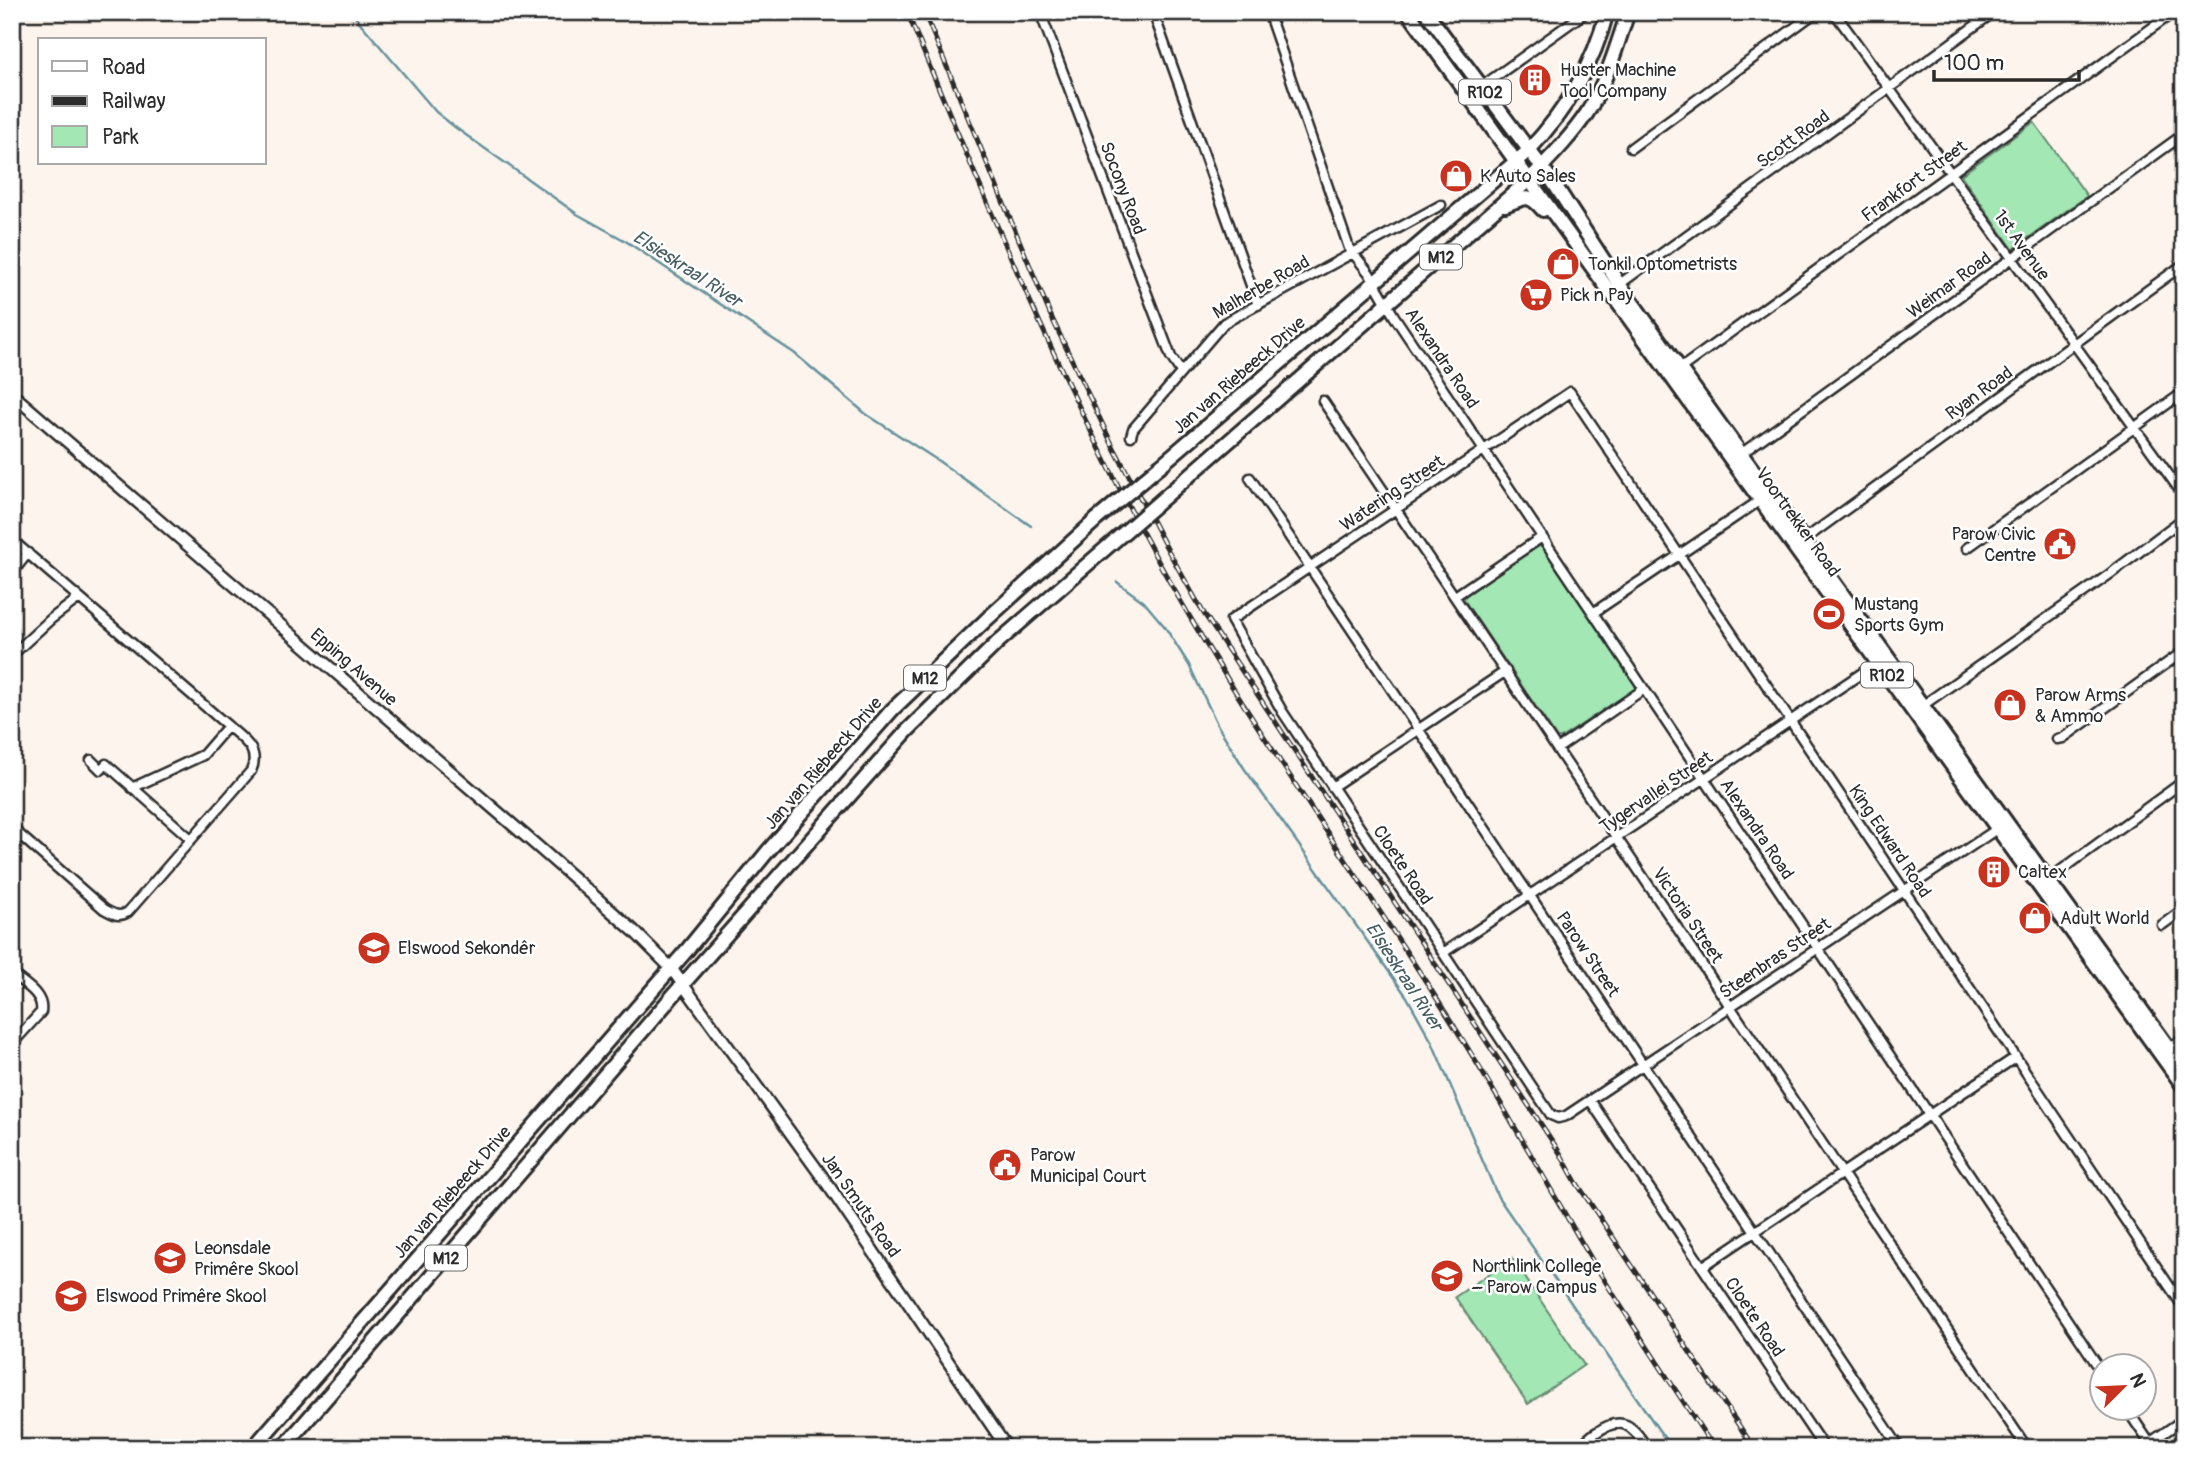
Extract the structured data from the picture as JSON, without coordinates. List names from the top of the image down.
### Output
{
  "streets": {
    "main road": [
      "R102",
      "M12",
      "Jan van Riebeeck Drive",
      "Voortrekker Road"
    ],
    "street": [
      "Scott Road",
      "Frankfort Street",
      "Socony Road",
      "1st Avenue",
      "Weimar Road",
      "Malherbe Road",
      "Alexandra Road",
      "Ryan Road",
      "Watering Street",
      "Epping Avenue",
      "Tygervallei Street",
      "King Edward Road",
      "Cloete Road",
      "Victoria Street",
      "Parow Street",
      "Steenbras Street",
      "Jan Smuts Road"
    ]
  },
  "crossings": [
    ["Scott Road", "1st Avenue"],
    ["Scott Road", "Voortrekker Road"],
    ["Frankfort Street", "1st Avenue"],
    ["Frankfort Street", "Voortrekker Road"],
    ["Socony Road", "Malherbe Road"],
    ["1st Avenue", "Weimar Road"],
    ["1st Avenue", "Ryan Road"],
    ["M12", "Alexandra Road"],
    ["M12", "Jan van Riebeeck Drive"],
    ["M12", "Voortrekker Road"],
    ["M12", "Epping Avenue"],
    ["M12", "Jan Smuts Road"],
    ["Weimar Road", "Voortrekker Road"],
    ["Malherbe Road", "Alexandra Road"],
    ["Alexandra Road", "Jan van Riebeeck Drive"],
    ["Alexandra Road", "Watering Street"],
    ["Alexandra Road", "Tygervallei Street"],
    ["Alexandra Road", "Steenbras Street"],
    ["Jan van Riebeeck Drive", "Voortrekker Road"],
    ["Jan van Riebeeck Drive", "Epping Avenue"],
    ["Ryan Road", "Voortrekker Road"],
    ["Watering Street", "King Edward Road"],
    ["Watering Street", "Cloete Road"],
    ["Watering Street", "Victoria Street"],
    ["Watering Street", "Parow Street"],
    ["Voortrekker Road", "Tygervallei Street"],
    ["Voortrekker Road", "Steenbras Street"],
    ["Epping Avenue", "Jan Smuts Road"],
    ["Tygervallei Street", "King Edward Road"],
    ["Tygervallei Street", "Cloete Road"],
    ["Tygervallei Street", "Victoria Street"],
    ["Tygervallei Street", "Parow Street"],
    ["King Edward Road", "Steenbras Street"],
    ["Cloete Road", "Steenbras Street"],
    ["Victoria Street", "Steenbras Street"],
    ["Parow Street", "Steenbras Street"]
  ],
  "water": ["Elsieskraal River"],
  "places": {
    "building": ["Huster Machine Tool Company", "Caltex"],
    "shop": [
      "K Auto Sales",
      "Tonkil Optometrists",
      "Parow Arms & Ammo",
      "Adult World"
    ],
    "supermarket": ["Pick n Pay"],
    "public building": ["Parow Civic Centre", "Parow Municipal Court"],
    "sports": ["Mustang Sports Gym"],
    "school or university": [
      "Elswood Sekondêr",
      "Leonsdale Primêre Skool",
      "Northlink College – Parow Campus",
      "Elswood Primêre Skool"
    ]
  },
  "legend": ["Road", "Railway", "Park"],
  "scale_bar": "100 m",
  "north": "top right"
}
